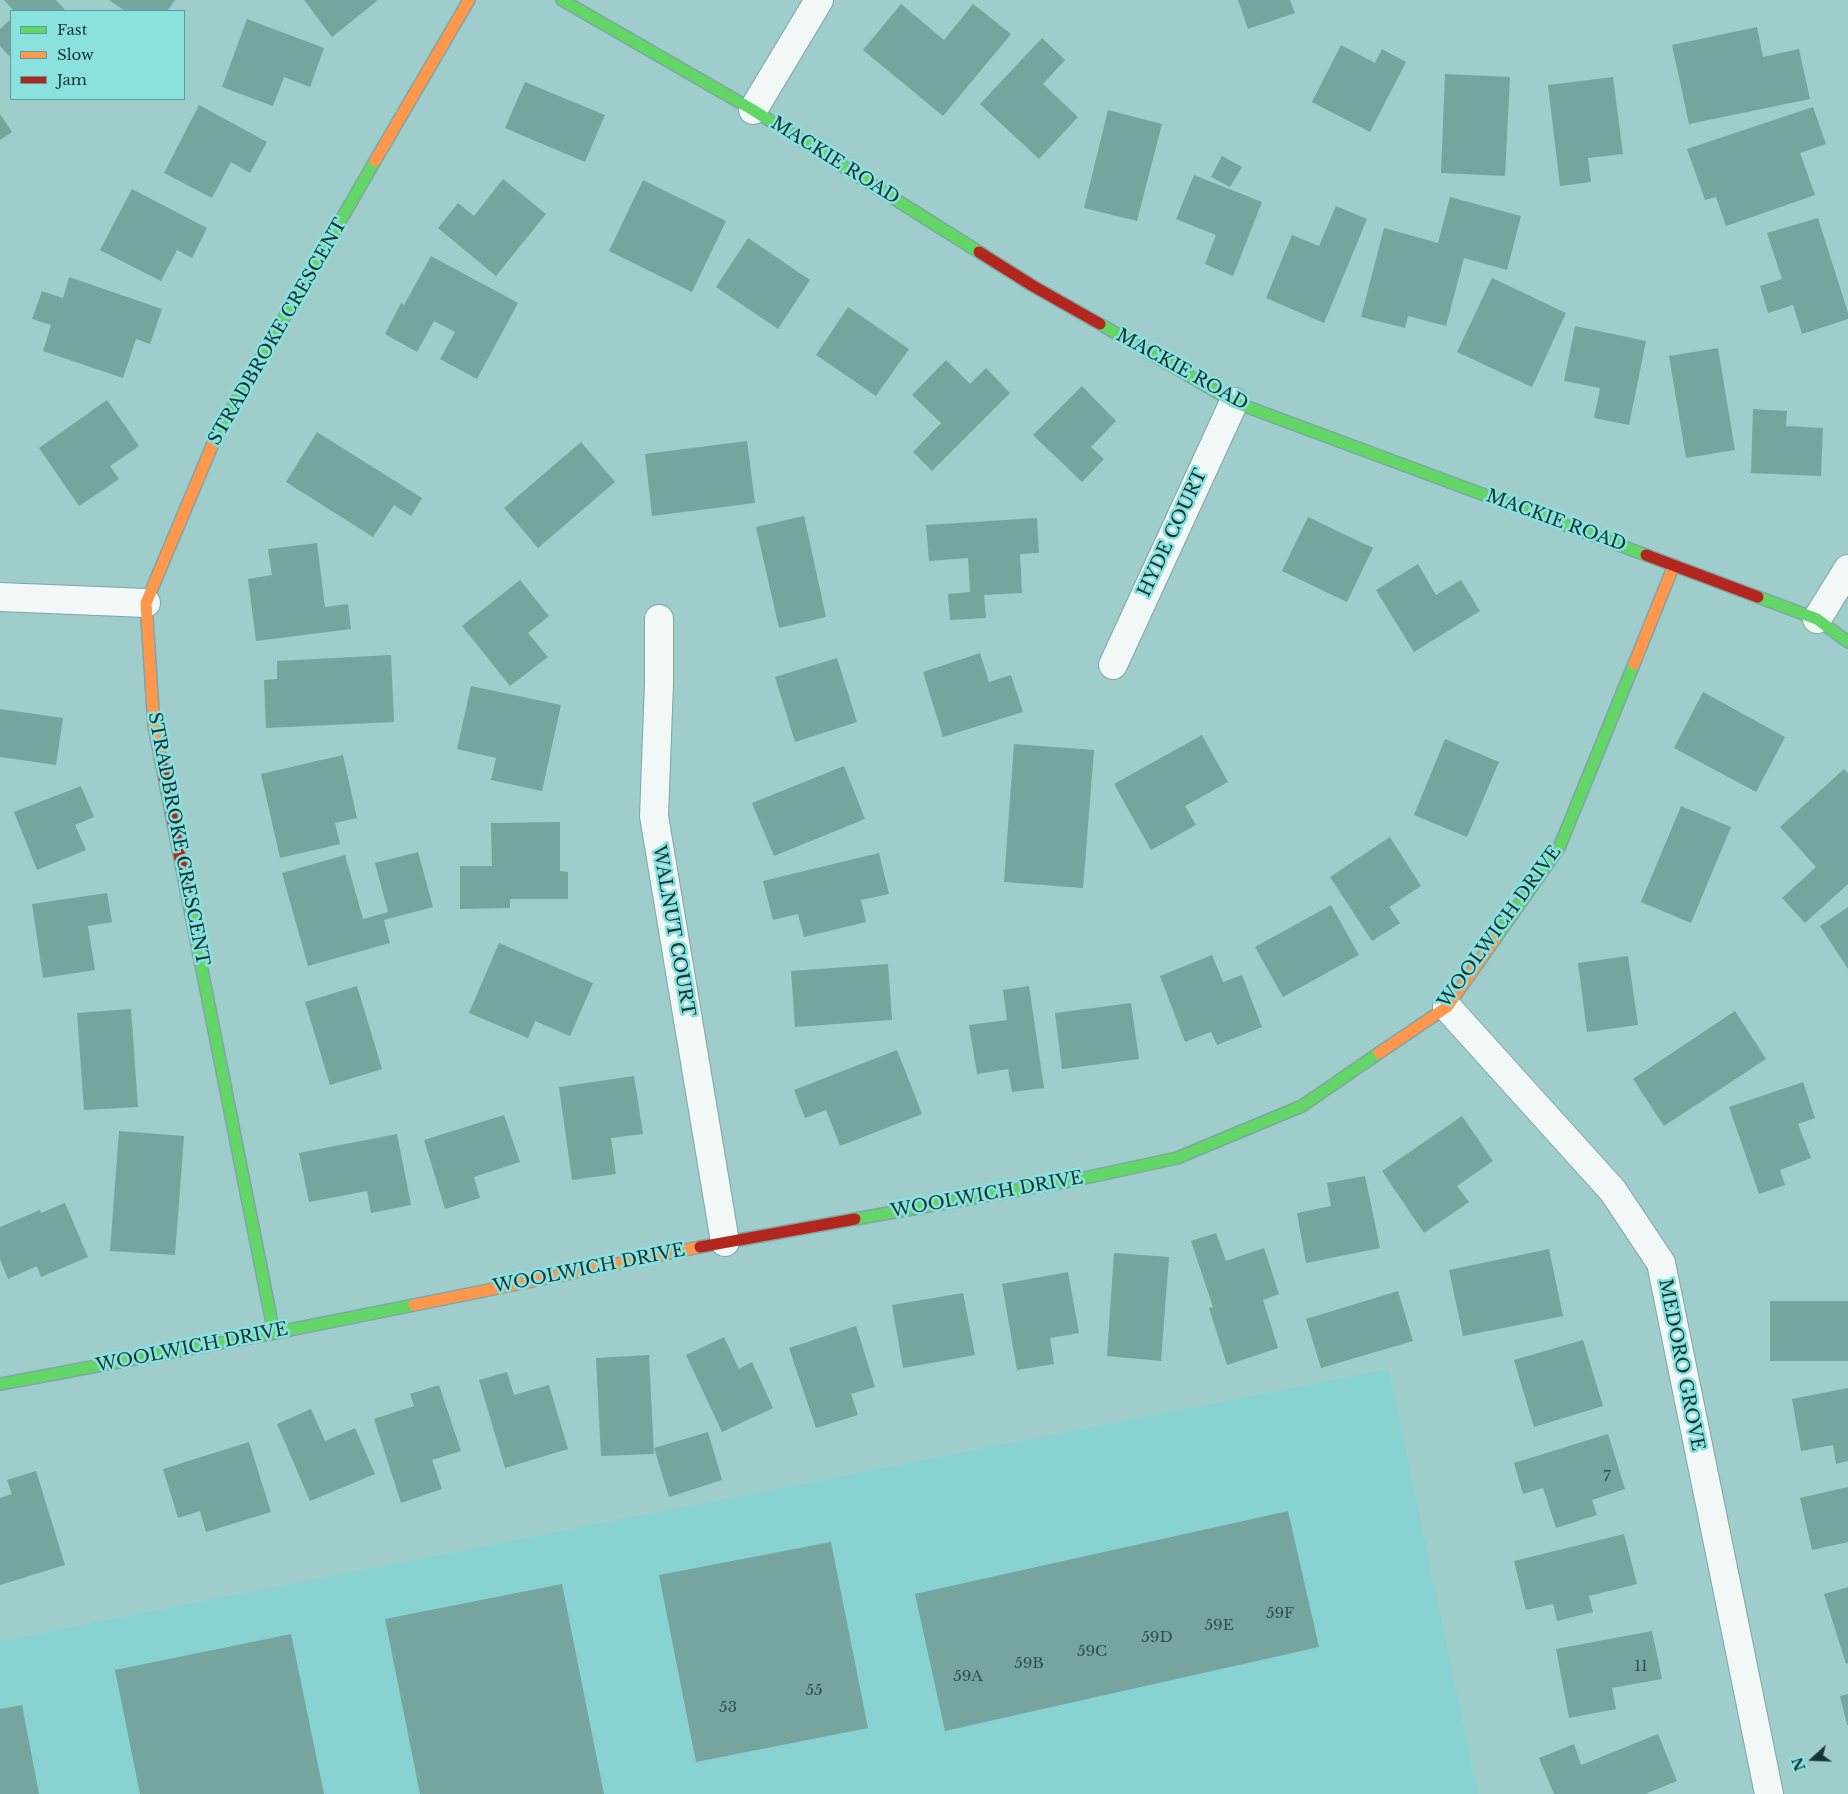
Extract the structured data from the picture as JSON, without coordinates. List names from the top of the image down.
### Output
{
  "streets": {
    "street": [
      "MACKIE ROAD",
      "STRADBROKE CRESCENT",
      "HYDE COURT",
      "WOOLWICH DRIVE",
      "WALNUT COURT",
      "MEDORO GROVE"
    ]
  },
  "crossings": [
    ["MACKIE ROAD", "HYDE COURT"],
    ["MACKIE ROAD", "WOOLWICH DRIVE"],
    ["STRADBROKE CRESCENT", "WOOLWICH DRIVE"],
    ["WOOLWICH DRIVE", "WALNUT COURT"],
    ["WOOLWICH DRIVE", "MEDORO GROVE"]
  ],
  "house_numbers": [
    "7",
    "59F",
    "59E",
    "59D",
    "59C",
    "59B",
    "11",
    "59A",
    "55",
    "53"
  ],
  "legend": ["Fast", "Slow", "Jam"],
  "north": "left"
}
